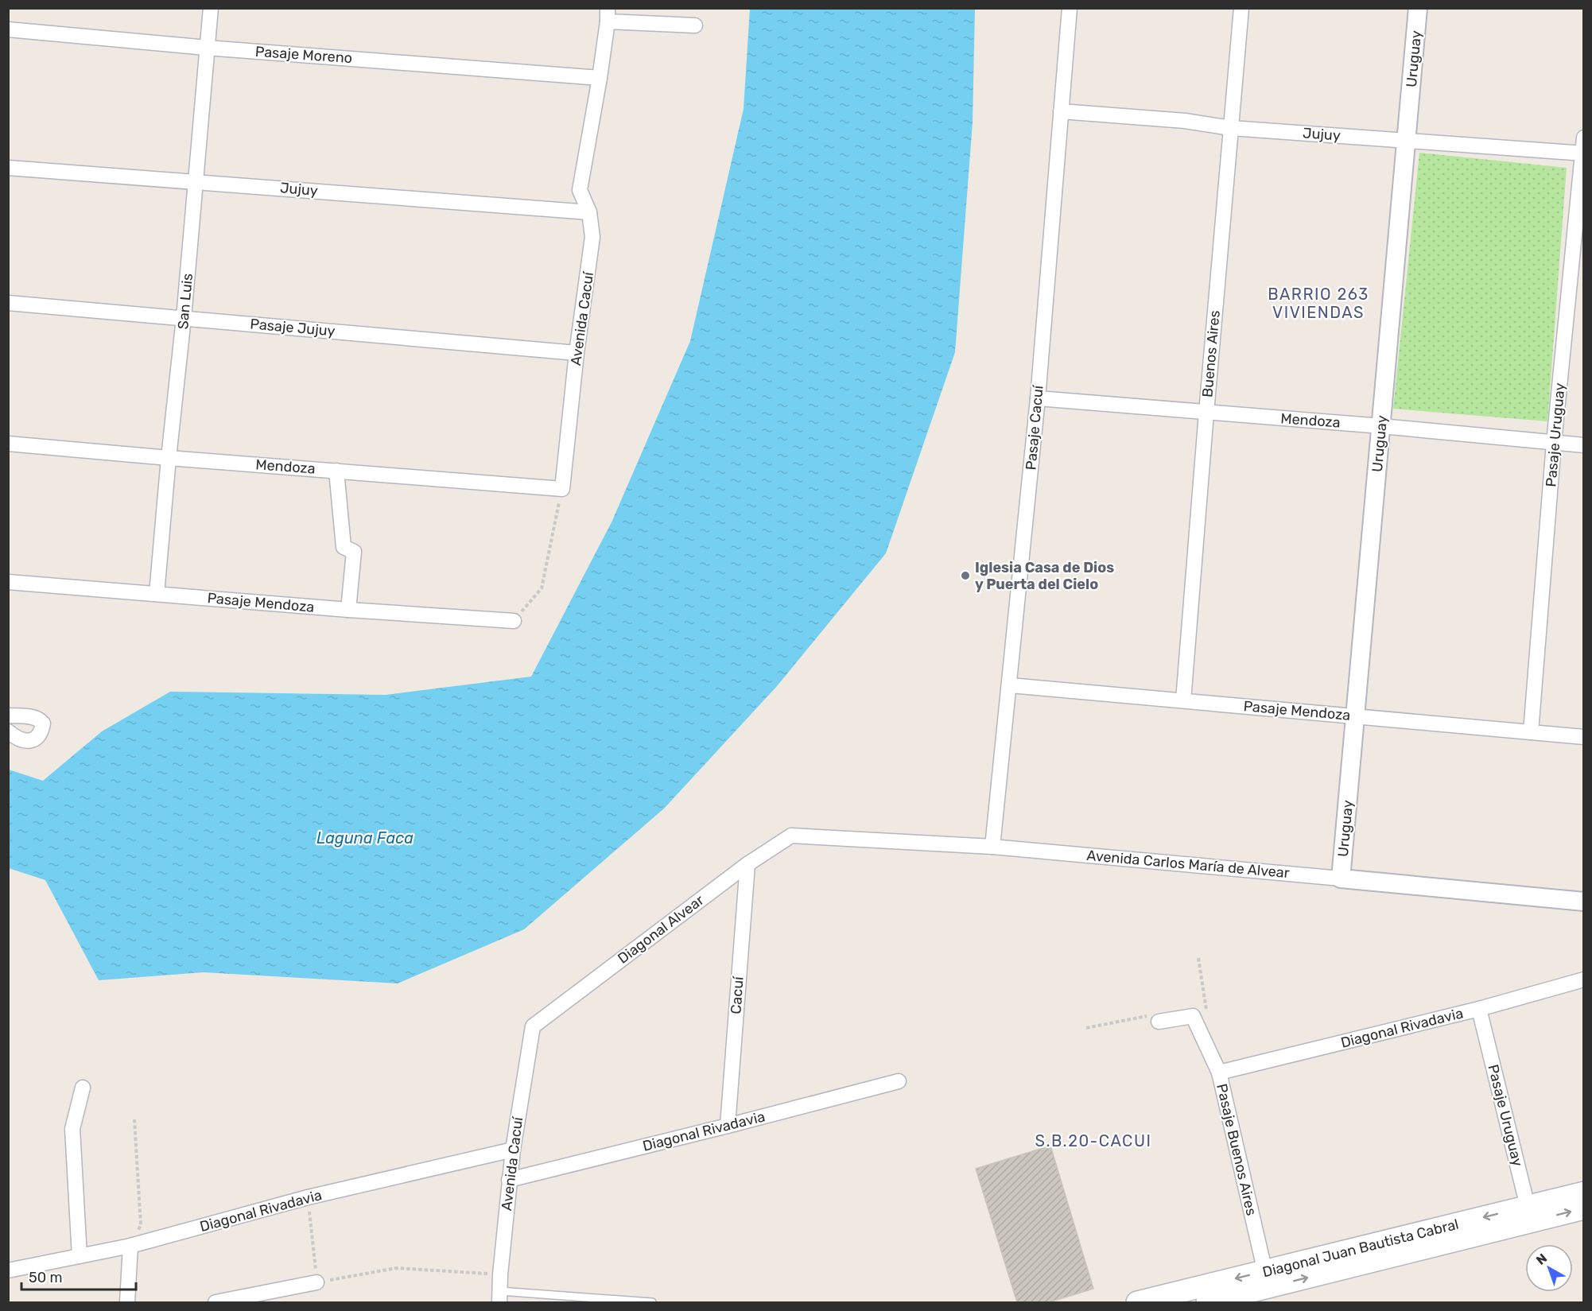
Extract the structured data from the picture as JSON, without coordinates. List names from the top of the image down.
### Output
{
  "streets": {
    "main road": ["Diagonal Juan Bautista Cabral"],
    "street": [
      "Pasaje Moreno",
      "Uruguay",
      "Jujuy",
      "San Luis",
      "Avenida Cacuí",
      "Pasaje Jujuy",
      "Buenos Aires",
      "Mendoza",
      "Pasaje Cacuí",
      "Pasaje Uruguay",
      "Pasaje Mendoza",
      "Avenida Carlos María de Alvear",
      "Diagonal Alvear",
      "Cacuí",
      "Diagonal Rivadavia",
      "Pasaje Buenos Aires"
    ]
  },
  "crossings": [
    ["Pasaje Moreno", "San Luis"],
    ["Pasaje Moreno", "Avenida Cacuí"],
    ["Uruguay", "Jujuy"],
    ["Uruguay", "Mendoza"],
    ["Uruguay", "Pasaje Mendoza"],
    ["Uruguay", "Avenida Carlos María de Alvear"],
    ["Jujuy", "San Luis"],
    ["Jujuy", "Avenida Cacuí"],
    ["Jujuy", "Buenos Aires"],
    ["Jujuy", "Pasaje Cacuí"],
    ["Jujuy", "Pasaje Uruguay"],
    ["San Luis", "Pasaje Jujuy"],
    ["San Luis", "Mendoza"],
    ["San Luis", "Pasaje Mendoza"],
    ["Avenida Cacuí", "Pasaje Jujuy"],
    ["Avenida Cacuí", "Mendoza"],
    ["Avenida Cacuí", "Diagonal Alvear"],
    ["Avenida Cacuí", "Diagonal Rivadavia"],
    ["Buenos Aires", "Mendoza"],
    ["Buenos Aires", "Pasaje Mendoza"],
    ["Mendoza", "Pasaje Cacuí"],
    ["Mendoza", "Pasaje Uruguay"],
    ["Pasaje Cacuí", "Pasaje Mendoza"],
    ["Pasaje Cacuí", "Avenida Carlos María de Alvear"],
    ["Pasaje Uruguay", "Pasaje Mendoza"],
    ["Pasaje Uruguay", "Diagonal Rivadavia"],
    ["Pasaje Uruguay", "Diagonal Juan Bautista Cabral"],
    ["Avenida Carlos María de Alvear", "Diagonal Alvear"],
    ["Diagonal Alvear", "Cacuí"],
    ["Cacuí", "Diagonal Rivadavia"],
    ["Diagonal Rivadavia", "Pasaje Buenos Aires"],
    ["Pasaje Buenos Aires", "Diagonal Juan Bautista Cabral"]
  ],
  "districts": ["BARRIO 263 VIVIENDAS", "S.B.20-CACUI"],
  "water": ["Laguna Faca"],
  "places": ["Iglesia Casa de Dios y Puerta del Cielo"],
  "scale_bar": "50 m",
  "north": "top left"
}
